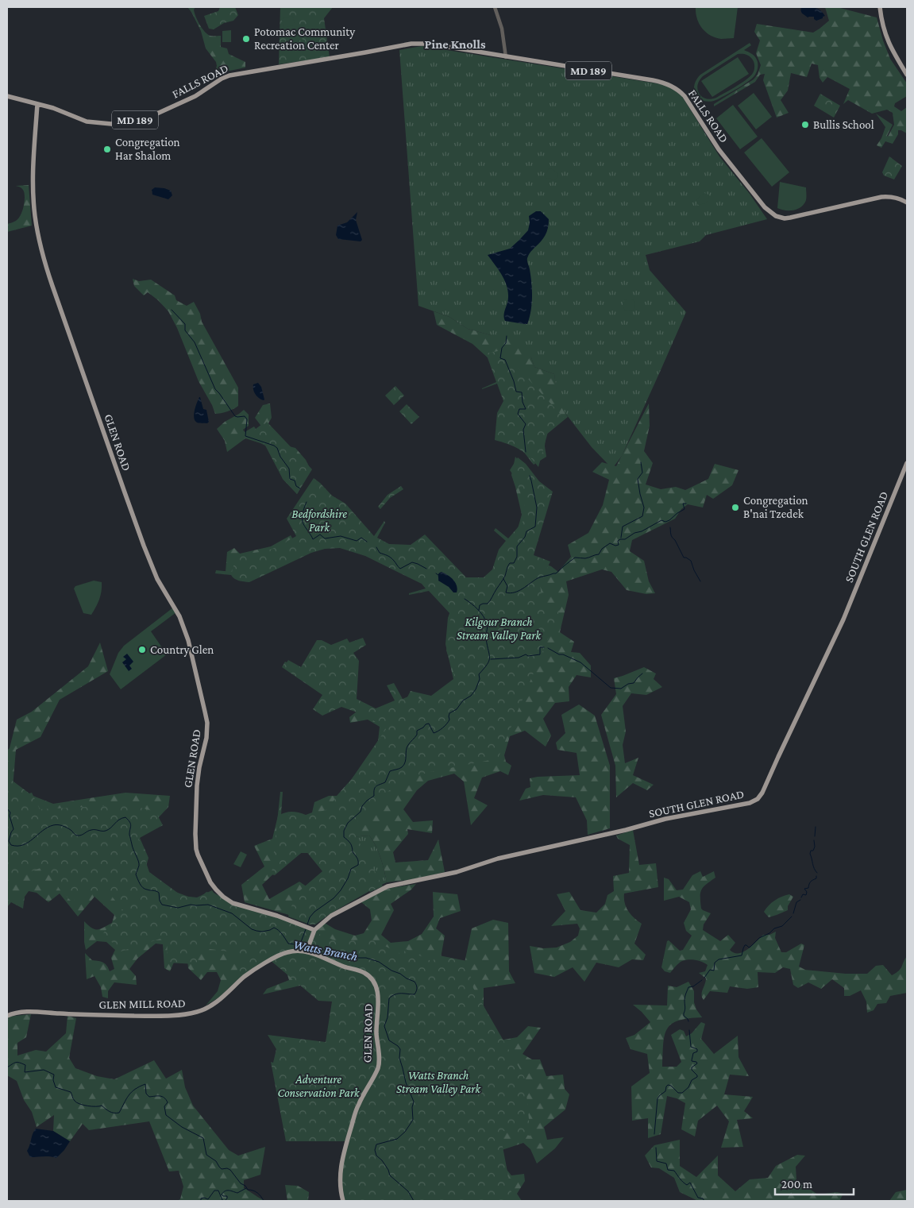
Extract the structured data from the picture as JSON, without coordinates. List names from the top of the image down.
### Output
{
  "streets": {
    "main road": [
      "MD 189",
      "FALLS ROAD",
      "GLEN ROAD",
      "SOUTH GLEN ROAD",
      "GLEN MILL ROAD"
    ]
  },
  "crossings": [
    ["FALLS ROAD", "GLEN ROAD"],
    ["GLEN ROAD", "SOUTH GLEN ROAD"],
    ["GLEN ROAD", "GLEN MILL ROAD"]
  ],
  "districts": ["Pine Knolls"],
  "water": ["Watts Branch"],
  "parks": [
    "Bedfordshire Park",
    "Kilgour Branch Stream Valley Park",
    "Watts Branch Stream Valley Park",
    "Adventure Conservation Park"
  ],
  "places": [
    "Potomac Community Recreation Center",
    "Bullis School",
    "Congregation Har Shalom",
    "Congregation B'nai Tzedek",
    "Country Glen"
  ],
  "scale_bar": "200 m"
}
